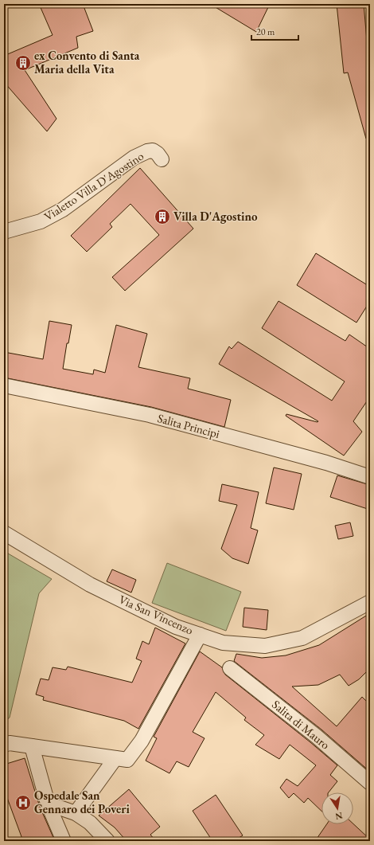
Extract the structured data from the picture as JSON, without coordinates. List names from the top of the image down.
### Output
{
  "streets": {
    "street": [
      "Vialetto Villa D'Agostino",
      "Salita Principi",
      "Via San Vincenzo",
      "Salita di Mauro"
    ]
  },
  "places": {
    "building": ["ex Convento di Santa Maria della Vita", "Villa D'Agostino"],
    "hospital": ["Ospedale San Gennaro dei Poveri"]
  },
  "scale_bar": "20 m",
  "north": "bottom"
}
